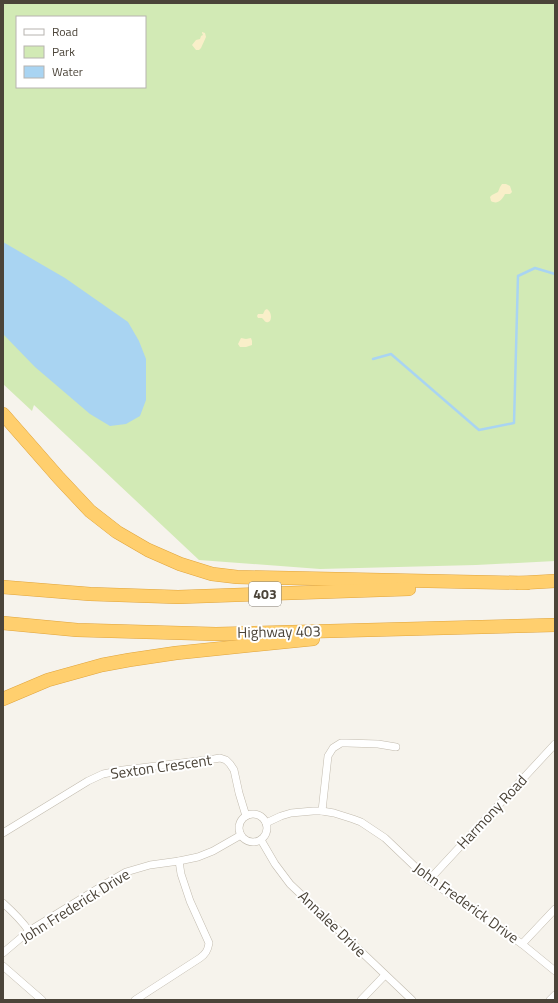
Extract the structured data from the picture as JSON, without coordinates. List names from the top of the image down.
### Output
{
  "streets": {
    "highway": ["403", "Highway 403"],
    "street": [
      "Sexton Crescent",
      "Harmony Road",
      "John Frederick Drive",
      "Annalee Drive"
    ]
  },
  "crossings": [
    ["Sexton Crescent", "John Frederick Drive"],
    ["Sexton Crescent", "Annalee Drive"],
    ["Harmony Road", "John Frederick Drive"],
    ["John Frederick Drive", "Annalee Drive"]
  ],
  "legend": ["Road", "Park", "Water"]
}
